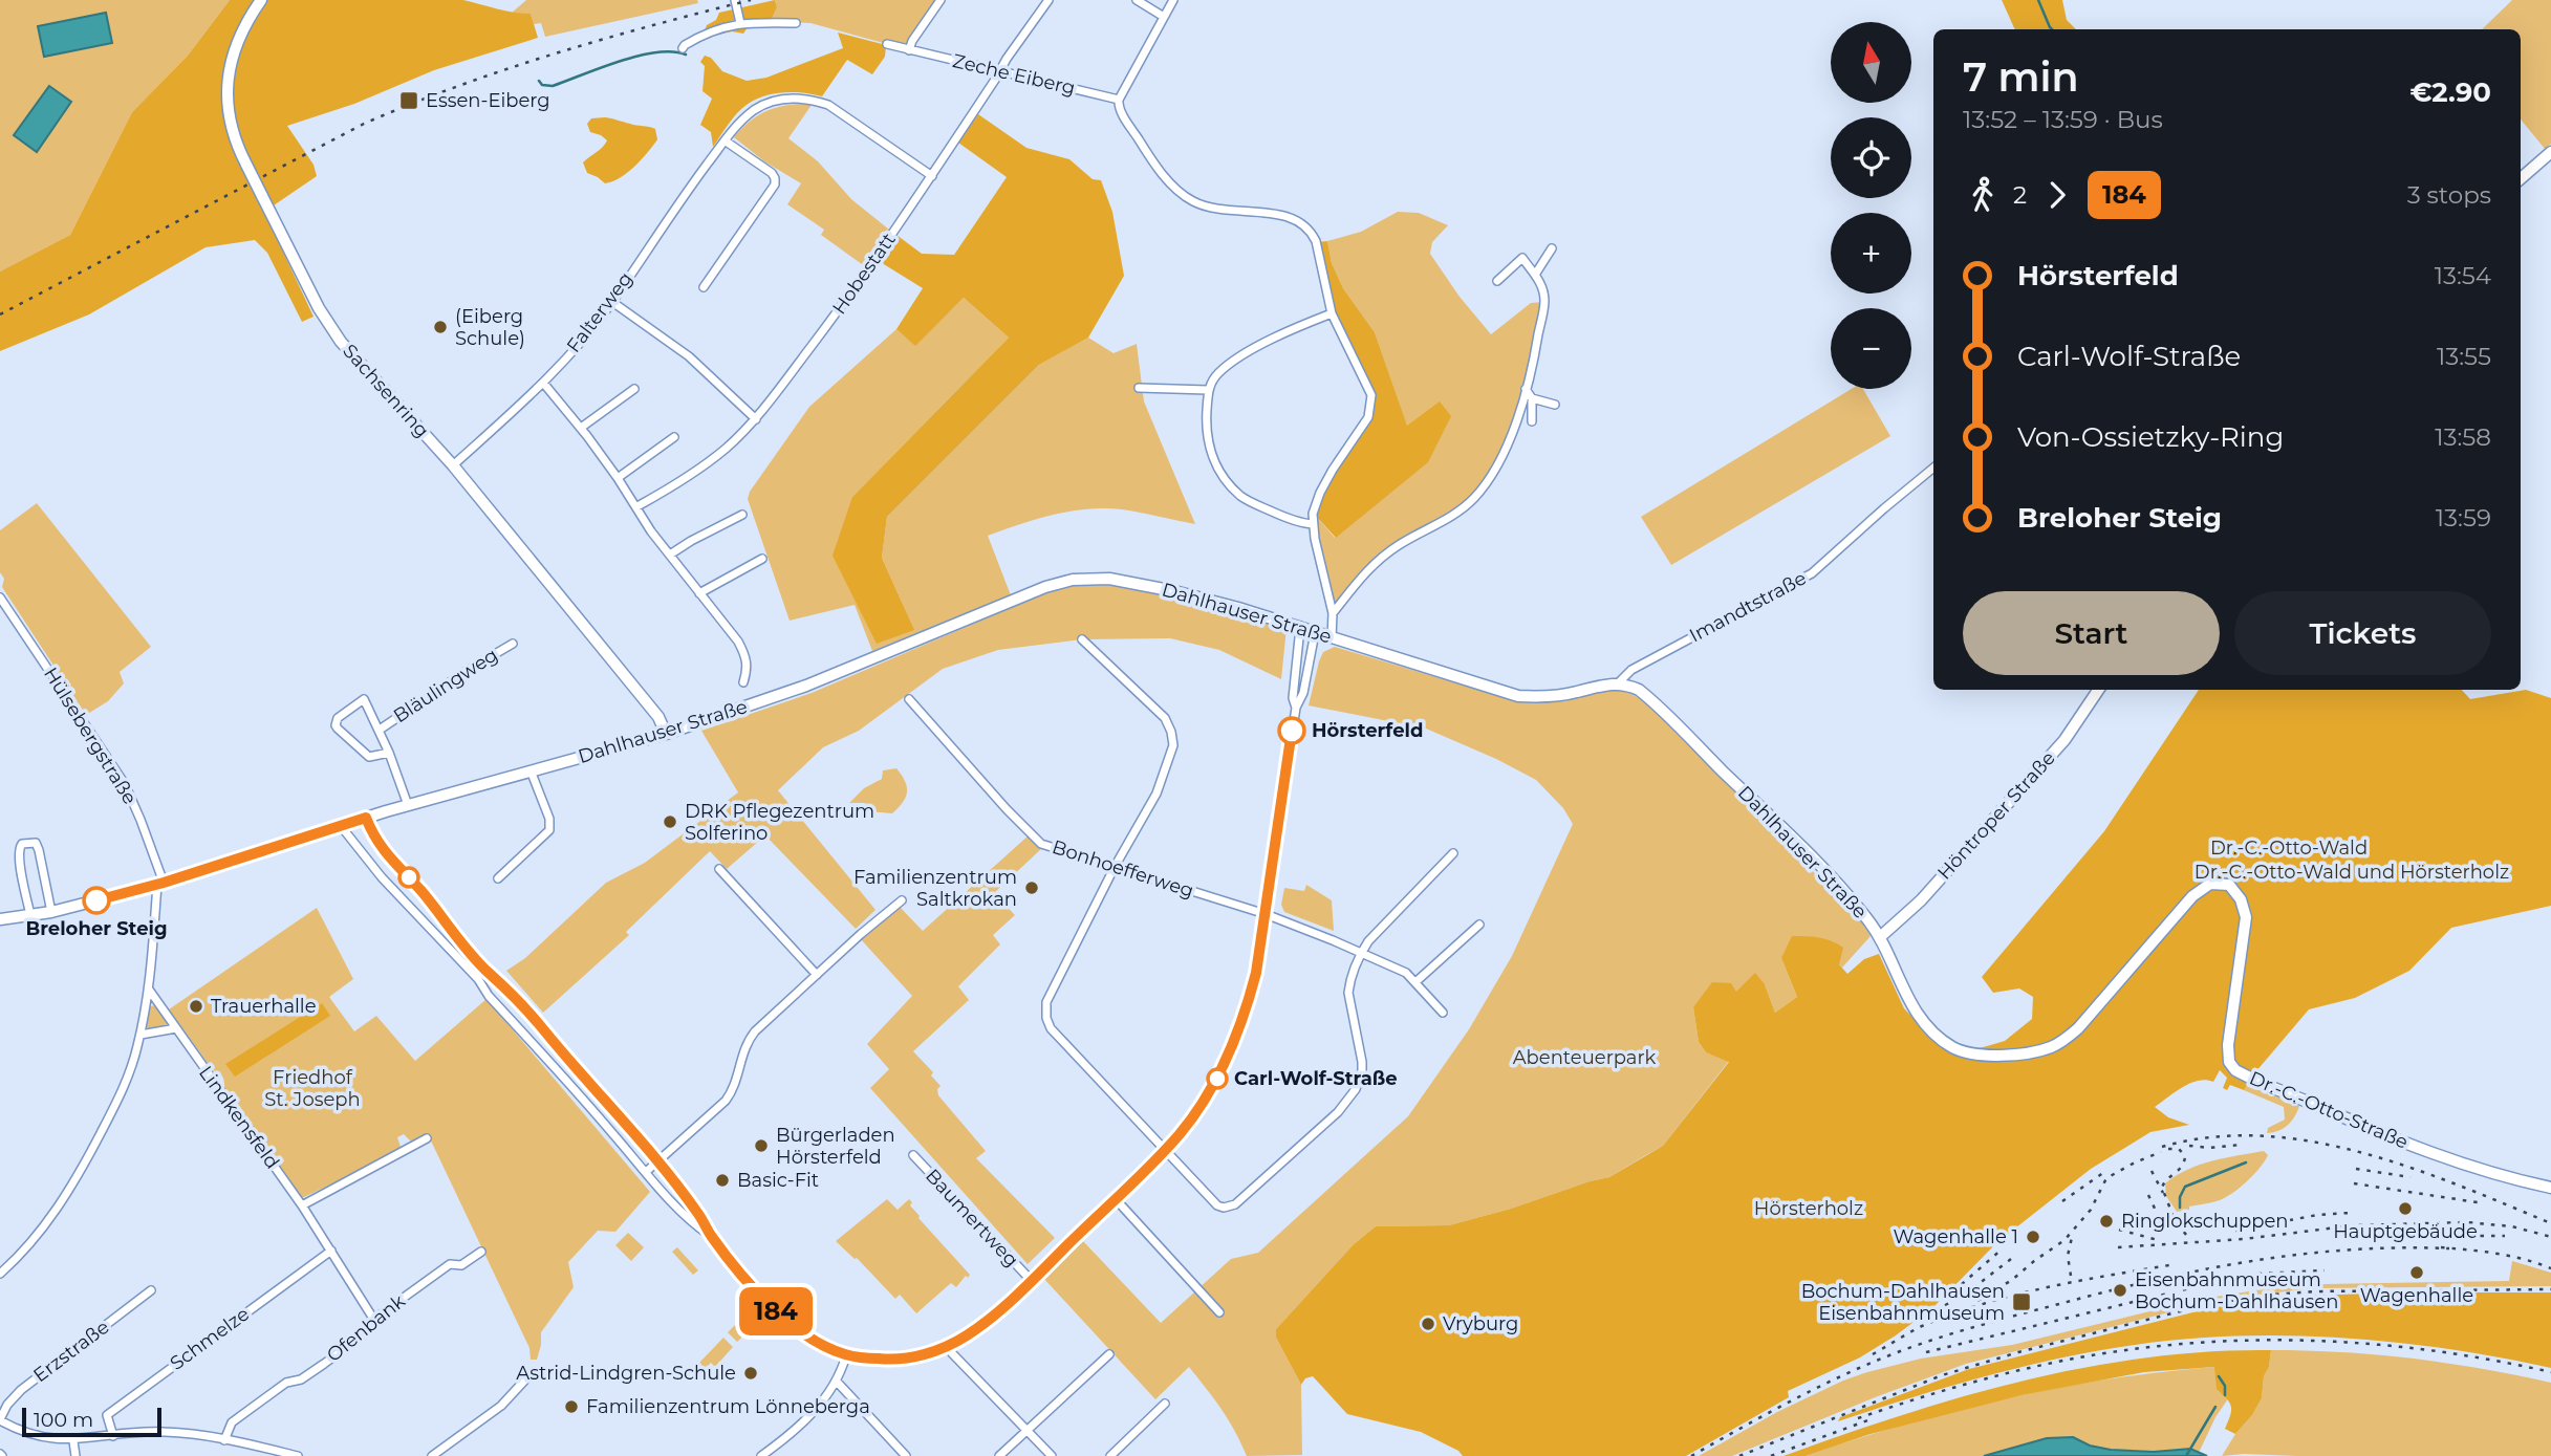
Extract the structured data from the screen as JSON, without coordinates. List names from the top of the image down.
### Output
{
  "streets": {
    "street": [
      "Zeche Eiberg",
      "Hobestatt",
      "Falterweg",
      "Sachsenring",
      "Imandtstraße",
      "Dahlhauser Straße",
      "Bläulingweg",
      "Hülsebergstraße",
      "Höntroper Straße",
      "Bonhoefferweg",
      "Dr.-C.-Otto-Straße",
      "Lindkensfeld",
      "Baumertweg",
      "Ofenbank",
      "Schmelze",
      "Erzstraße"
    ]
  },
  "crossings": [
    ["Zeche Eiberg", "Hobestatt"],
    ["Hobestatt", "Falterweg"],
    ["Falterweg", "Sachsenring"],
    ["Sachsenring", "Dahlhauser Straße"],
    ["Imandtstraße", "Dahlhauser Straße"],
    ["Dahlhauser Straße", "Hülsebergstraße"],
    ["Dahlhauser Straße", "Höntroper Straße"],
    ["Dahlhauser Straße", "Dr.-C.-Otto-Straße"],
    ["Lindkensfeld", "Ofenbank"],
    ["Lindkensfeld", "Schmelze"]
  ],
  "parks": [
    "Dr.-C.-Otto-Wald",
    "Dr.-C.-Otto-Wald und Hörsterholz",
    "Abenteuerpark",
    "Friedhof St. Joseph",
    "Hörsterholz"
  ],
  "places": {
    "transit": ["Essen-Eiberg", "Bochum-Dahlhausen Eisenbahnmuseum"],
    "other": [
      "(Eiberg Schule)",
      "Hörsterfeld",
      "DRK Pflegezentrum Solferino",
      "Familienzentrum Saltkrokan",
      "Breloher Steig",
      "Trauerhalle",
      "Carl-Wolf-Straße",
      "Bürgerladen Hörsterfeld",
      "Basic-Fit",
      "Hauptgebäude",
      "Ringlokschuppen",
      "Wagenhalle 1",
      "Wagenhalle",
      "Eisenbahnmuseum Bochum-Dahlhausen",
      "Vryburg",
      "Astrid-Lindgren-Schule",
      "Familienzentrum Lönneberga"
    ]
  },
  "lines": ["bus line 184"],
  "scale_bar": "100 m",
  "north": "top",
  "page": {
    "on_map": "184",
    "map_buttons": ["+", "−"],
    "heading": ["7 min", "13:52 – 13:59 · Bus", "€2.90"],
    "legs": ["2", "184", "3 stops"],
    "list": [
      {
        "name": "Hörsterfeld",
        "value": "13:54"
      },
      {
        "name": "Carl-Wolf-Straße",
        "value": "13:55"
      },
      {
        "name": "Von-Ossietzky-Ring",
        "value": "13:58"
      },
      {
        "name": "Breloher Steig",
        "value": "13:59"
      }
    ],
    "buttons": ["Start", "Tickets"],
    "scale": "100 m"
  }
}
